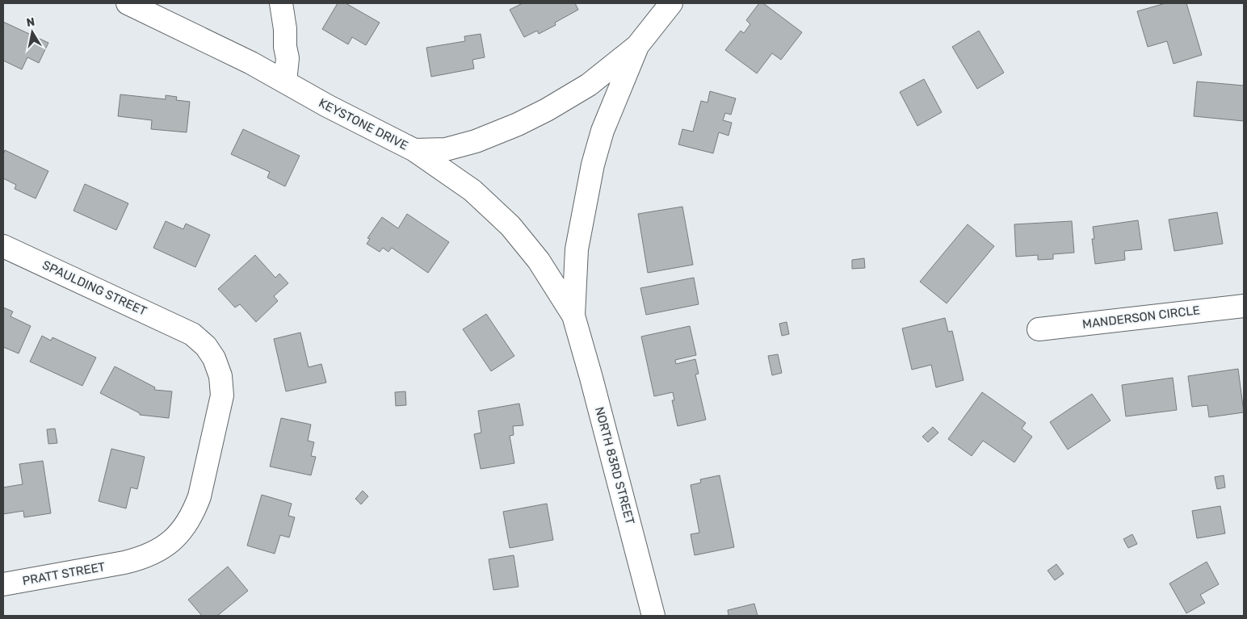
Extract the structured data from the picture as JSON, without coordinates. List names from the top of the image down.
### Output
{
  "streets": {
    "street": [
      "KEYSTONE DRIVE",
      "SPAULDING STREET",
      "MANDERSON CIRCLE",
      "NORTH 83RD STREET",
      "PRATT STREET"
    ]
  },
  "crossings": [
    ["KEYSTONE DRIVE", "NORTH 83RD STREET"],
    ["SPAULDING STREET", "PRATT STREET"]
  ],
  "north": "top"
}
